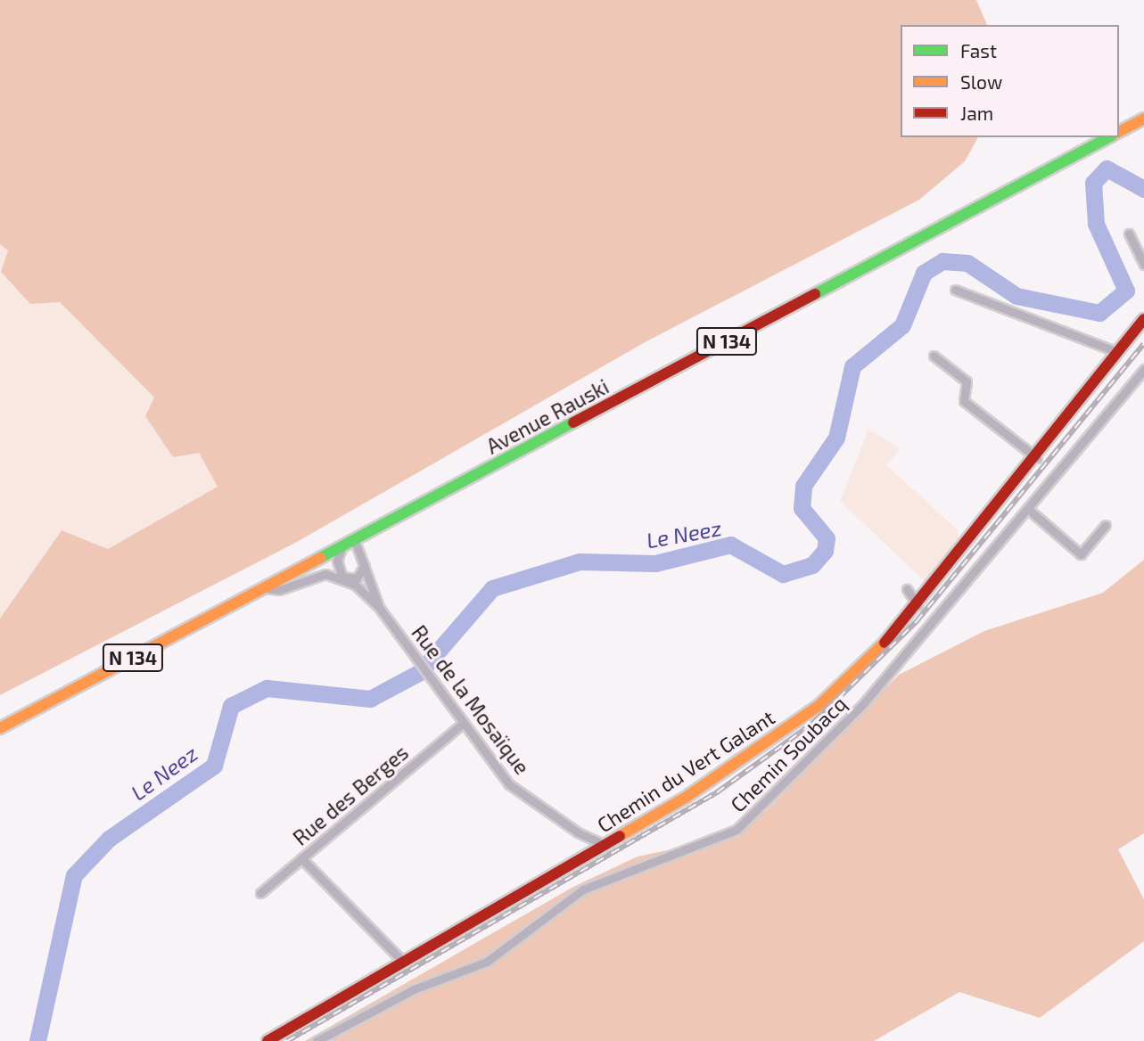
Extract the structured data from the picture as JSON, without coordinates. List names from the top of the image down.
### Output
{
  "streets": {
    "main road": ["N 134", "Avenue Rauski", "Chemin du Vert Galant"],
    "street": ["Rue de la Mosaïque", "Chemin Soubacq", "Rue des Berges"]
  },
  "crossings": [
    ["Avenue Rauski", "Rue de la Mosaïque"],
    ["Rue de la Mosaïque", "Chemin du Vert Galant"],
    ["Rue de la Mosaïque", "Rue des Berges"]
  ],
  "water": ["Le Neez"],
  "legend": ["Fast", "Slow", "Jam"]
}
